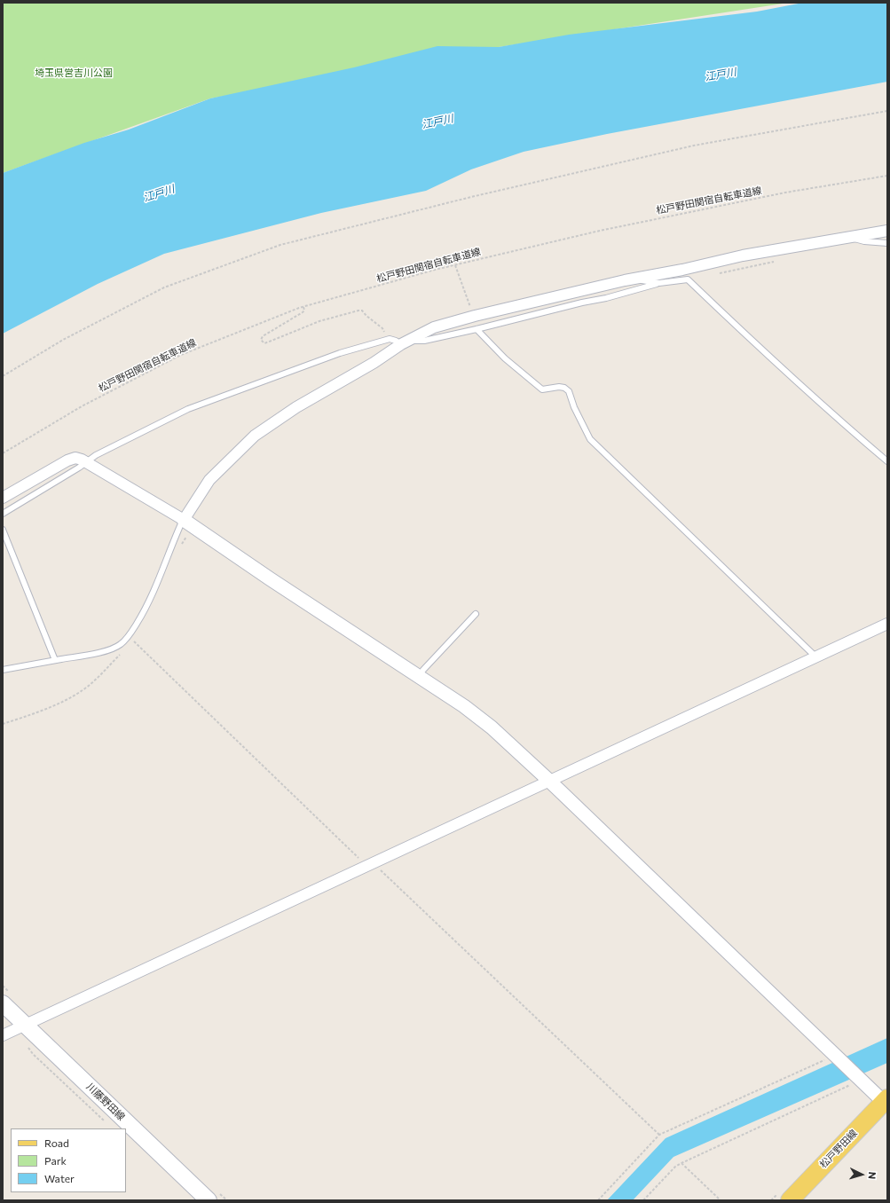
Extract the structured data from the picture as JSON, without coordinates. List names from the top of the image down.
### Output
{
  "streets": {
    "main road": ["川藤野田線", "松戸野田線"],
    "path": ["松戸野田関宿自転車道線"]
  },
  "water": ["江戸川"],
  "parks": ["埼玉県営吉川公園"],
  "legend": ["Road", "Park", "Water"],
  "north": "right"
}
